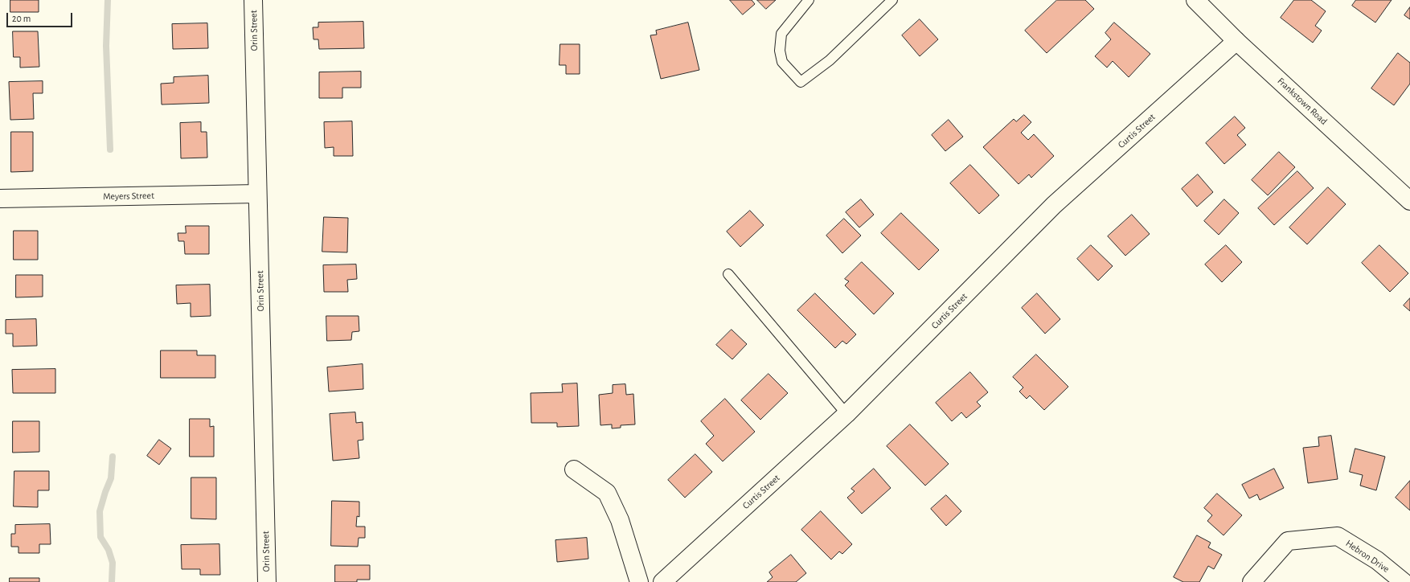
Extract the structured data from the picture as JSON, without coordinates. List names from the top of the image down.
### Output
{
  "streets": {
    "street": [
      "Orin Street",
      "Frankstown Road",
      "Curtis Street",
      "Meyers Street",
      "Hebron Drive"
    ]
  },
  "crossings": [
    ["Orin Street", "Meyers Street"],
    ["Frankstown Road", "Curtis Street"]
  ],
  "scale_bar": "20 m"
}
